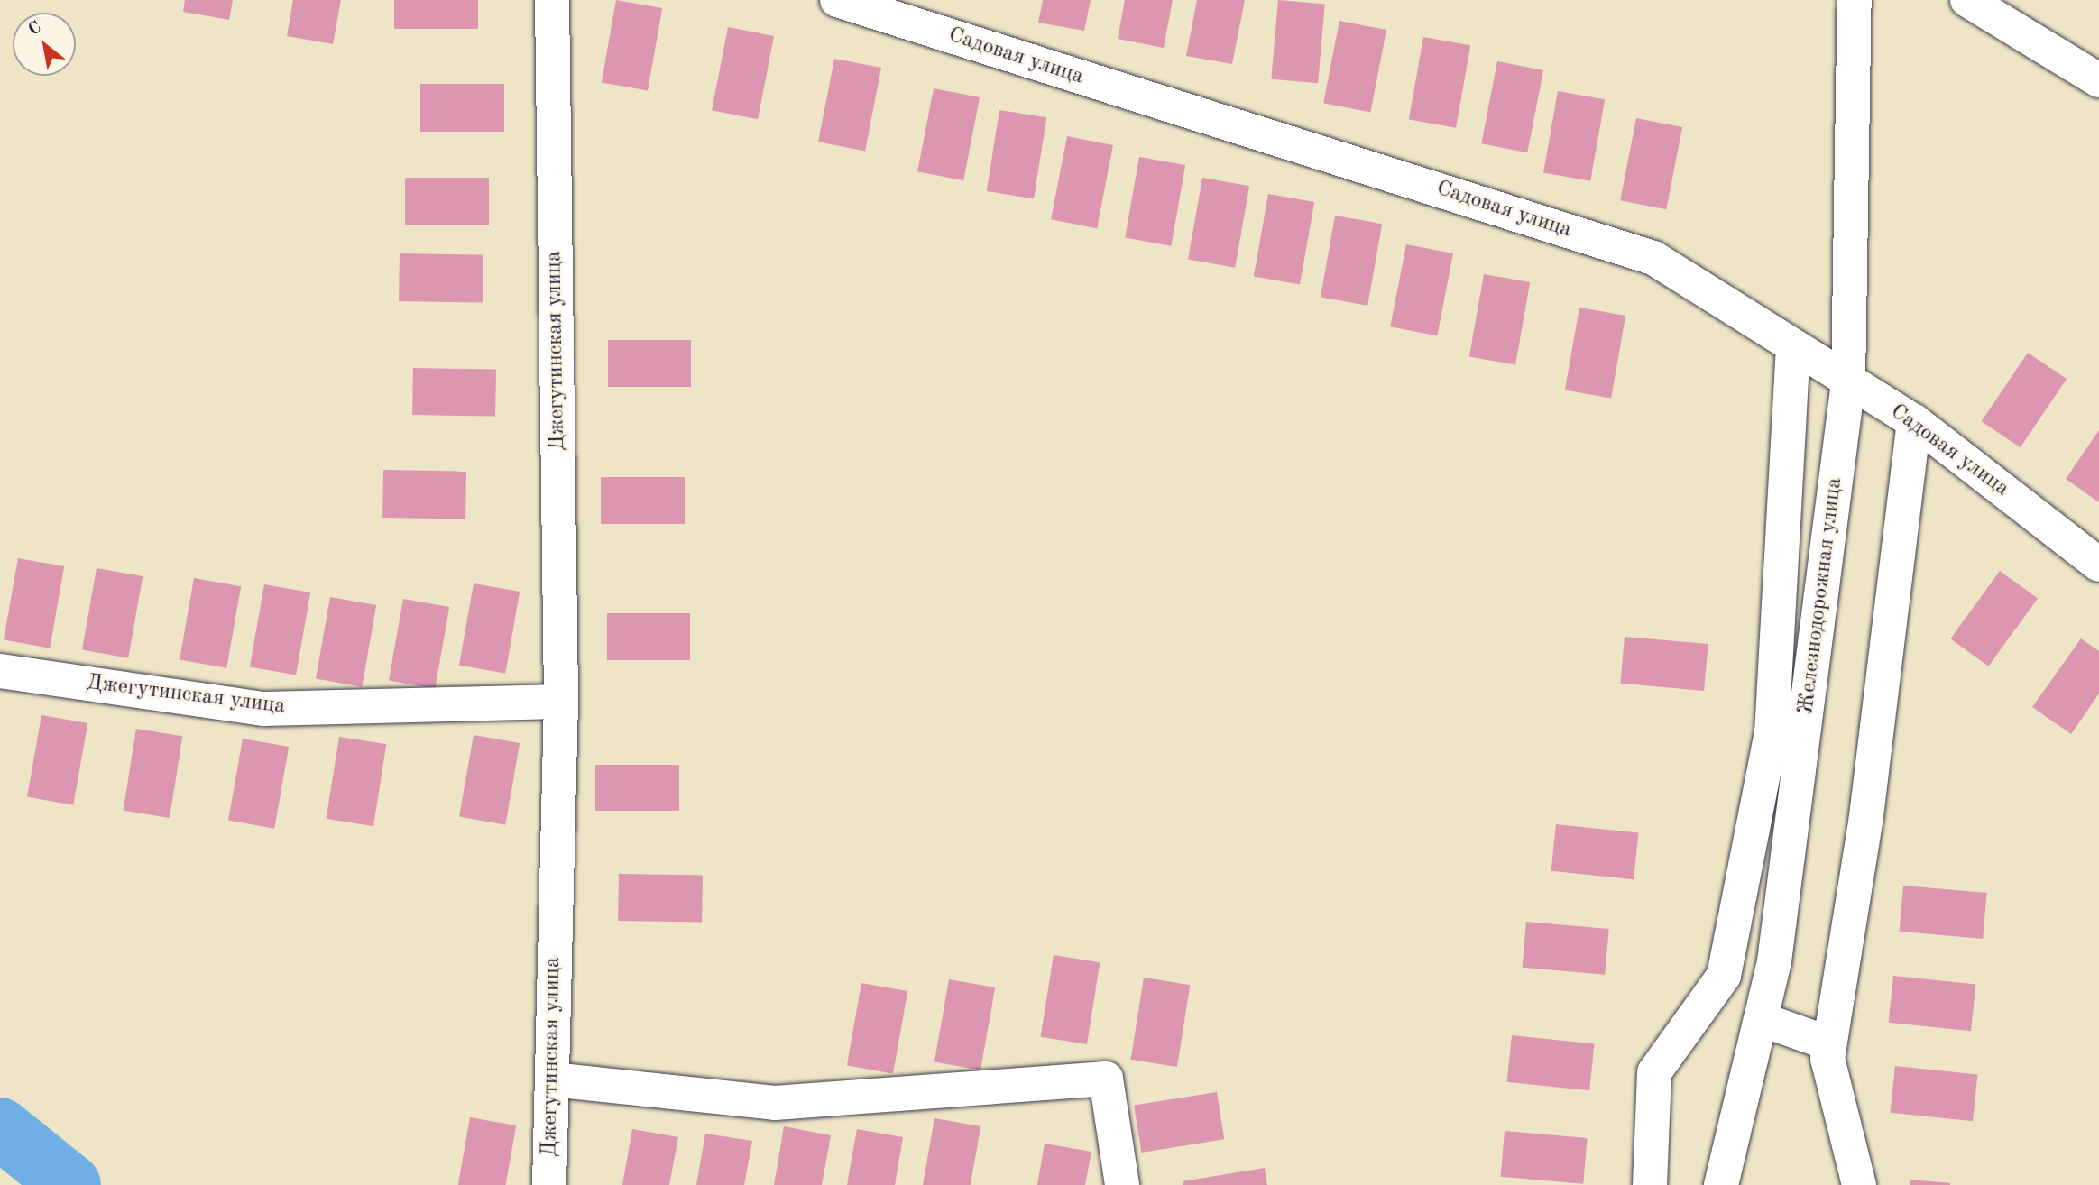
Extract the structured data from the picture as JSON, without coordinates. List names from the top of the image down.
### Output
{
  "streets": {
    "street": ["Садовая улица", "Джегутинская улица", "Железнодорожная улица"]
  },
  "crossings": [
    ["Садовая улица", "Железнодорожная улица"]
  ],
  "north": "top left"
}
